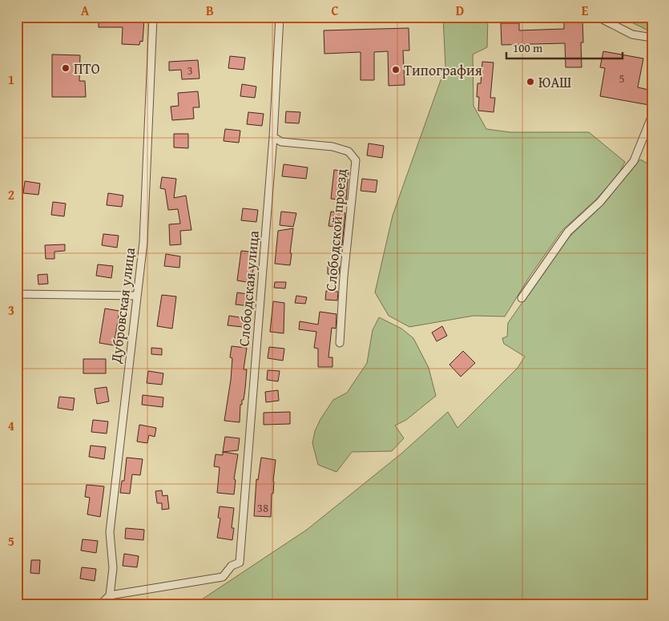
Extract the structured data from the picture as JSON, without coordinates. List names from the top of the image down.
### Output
{
  "streets": {
    "street": ["Слободской проезд", "Слободская улица", "Дубровская улица"]
  },
  "crossings": [
    ["Слободской проезд", "Слободская улица"],
    ["Слободская улица", "Дубровская улица"]
  ],
  "places": ["ПТО", "Типография", "ЮАШ"],
  "house_numbers": ["3", "5", "38"],
  "scale_bar": "100 m",
  "grid": {
    "columns": [
      "A",
      "B",
      "C",
      "D",
      "E"
    ],
    "rows": [
      "1",
      "2",
      "3",
      "4",
      "5"
    ]
  }
}
